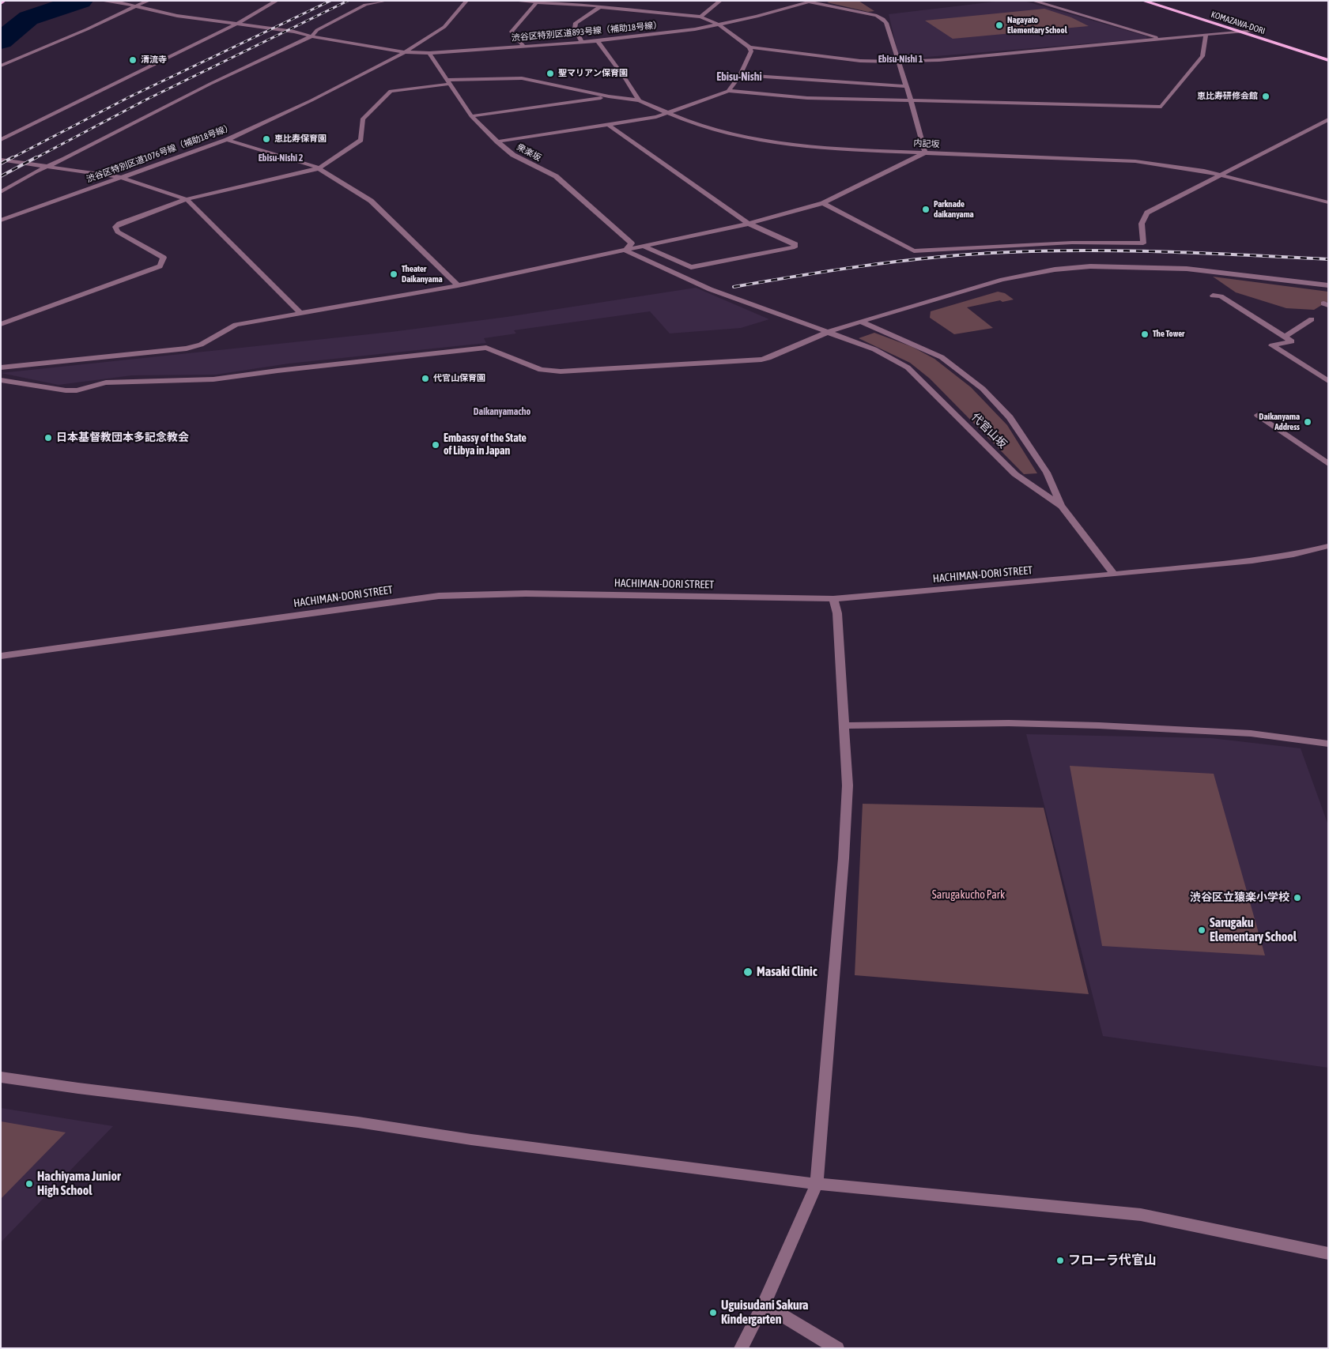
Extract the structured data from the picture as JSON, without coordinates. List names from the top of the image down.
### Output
{
  "streets": {
    "main road": ["KOMAZAWA-DORI"],
    "street": [
      "渋谷区特別区道893号線（補助18号線）",
      "内記坂",
      "衆楽坂",
      "渋谷区特別区道1076号線（補助18号線）",
      "代官山坂",
      "HACHIMAN-DORI STREET"
    ]
  },
  "crossings": [
    ["渋谷区特別区道893号線（補助18号線）", "衆楽坂"],
    ["渋谷区特別区道893号線（補助18号線）", "渋谷区特別区道1076号線（補助18号線）"],
    ["衆楽坂", "代官山坂"],
    ["代官山坂", "HACHIMAN-DORI STREET"]
  ],
  "districts": [
    "Ebisu-Nishi 1",
    "Ebisu-Nishi",
    "Ebisu-Nishi 2",
    "Daikanyamacho"
  ],
  "parks": ["Sarugakucho Park"],
  "places": [
    "Nagayato Elementary School",
    "清流寺",
    "聖マリアン保育園",
    "恵比寿研修会館",
    "恵比寿保育園",
    "Parknade daikanyama",
    "Theater Daikanyama",
    "The Tower",
    "代官山保育園",
    "Daikanyama Address",
    "日本基督教団本多記念教会",
    "Embassy of the State of Libya in Japan",
    "渋谷区立猿楽小学校",
    "Sarugaku Elementary School",
    "Masaki Clinic",
    "Hachiyama Junior High School",
    "フローラ代官山",
    "Uguisudani Sakura Kindergarten"
  ]
}
